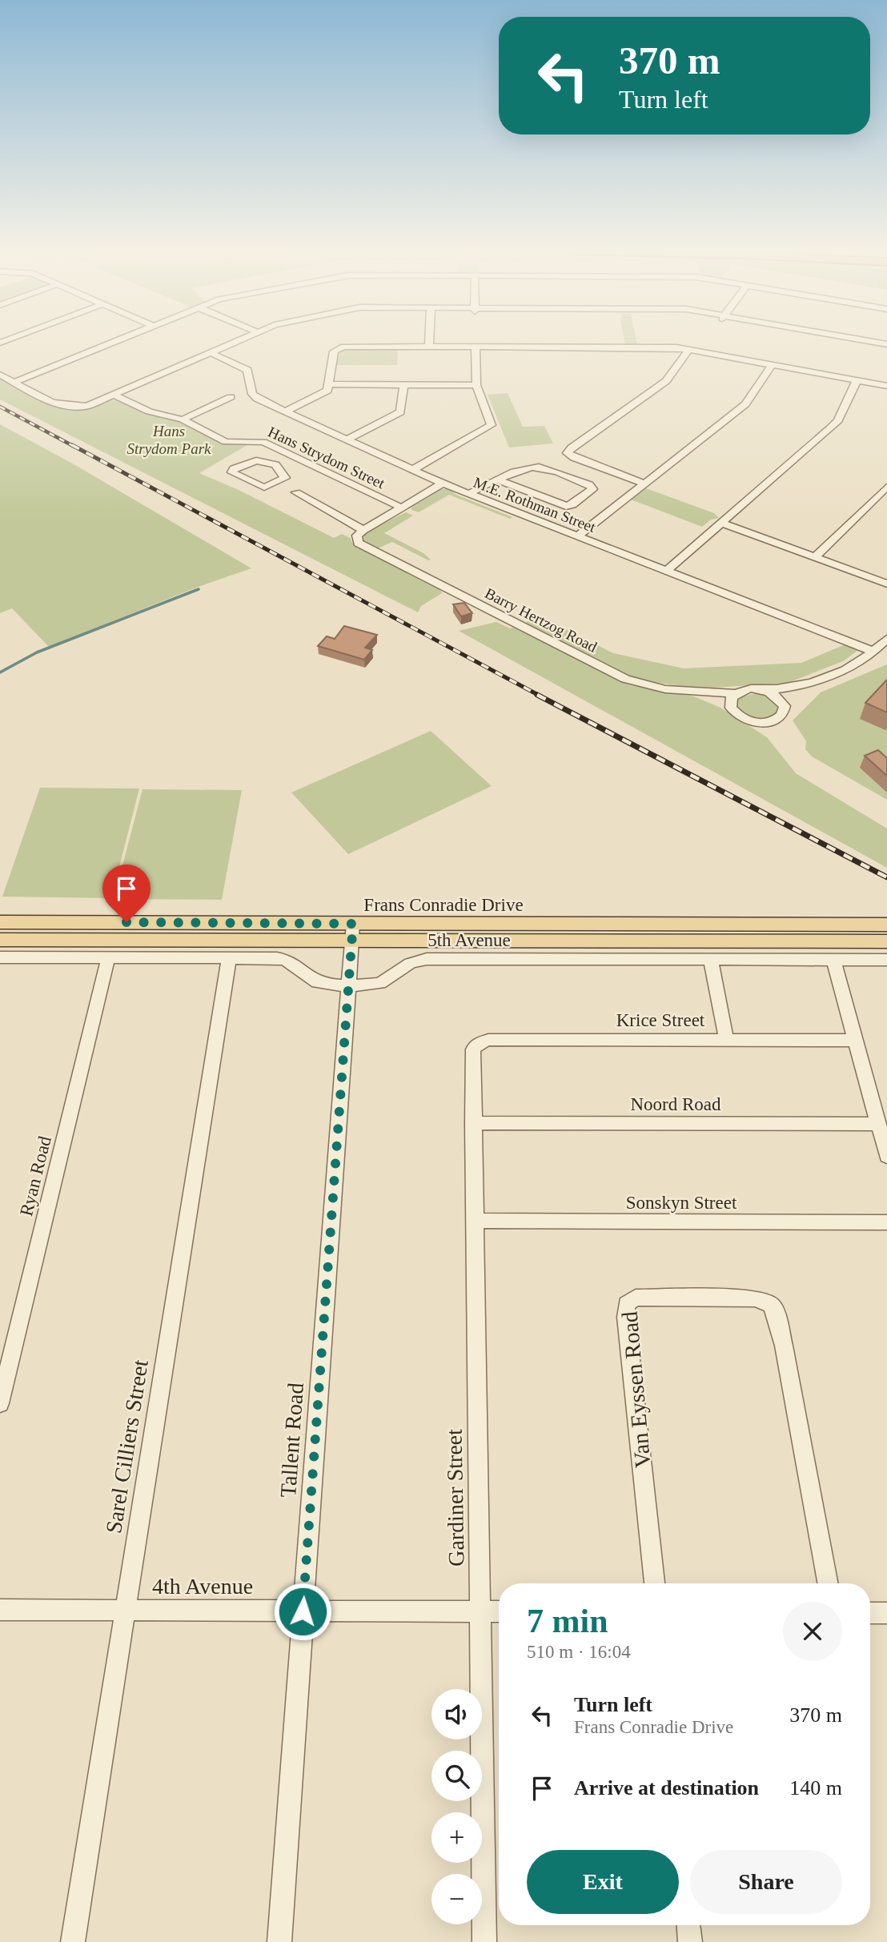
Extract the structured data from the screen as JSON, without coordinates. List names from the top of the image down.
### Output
{
  "streets": {
    "main road": ["Frans Conradie Drive"],
    "street": [
      "Hans Strydom Street",
      "M.E. Rothman Street",
      "Barry Hertzog Road",
      "5th Avenue",
      "Krice Street",
      "Noord Road",
      "Ryan Road",
      "Sonskyn Street",
      "Van Eyssen Road",
      "Tallent Road",
      "Sarel Cilliers Street",
      "Gardiner Street",
      "4th Avenue"
    ]
  },
  "crossings": [
    ["Frans Conradie Drive", "Tallent Road"],
    ["5th Avenue", "Ryan Road"],
    ["5th Avenue", "Tallent Road"],
    ["5th Avenue", "Sarel Cilliers Street"],
    ["Krice Street", "Gardiner Street"],
    ["Noord Road", "Gardiner Street"],
    ["Sonskyn Street", "Gardiner Street"],
    ["Tallent Road", "4th Avenue"],
    ["Sarel Cilliers Street", "4th Avenue"],
    ["Gardiner Street", "4th Avenue"]
  ],
  "parks": ["Hans Strydom Park"],
  "page": {
    "turn": ["370 m", "Turn left"],
    "heading": ["7 min", "510 m · 16:04"],
    "list": [
      {
        "name": "Turn left",
        "note": "Frans Conradie Drive",
        "value": "370 m"
      },
      {
        "name": "Arrive at destination",
        "value": "140 m"
      }
    ],
    "map_buttons": ["+", "−"],
    "buttons": ["Exit", "Share"]
  }
}
